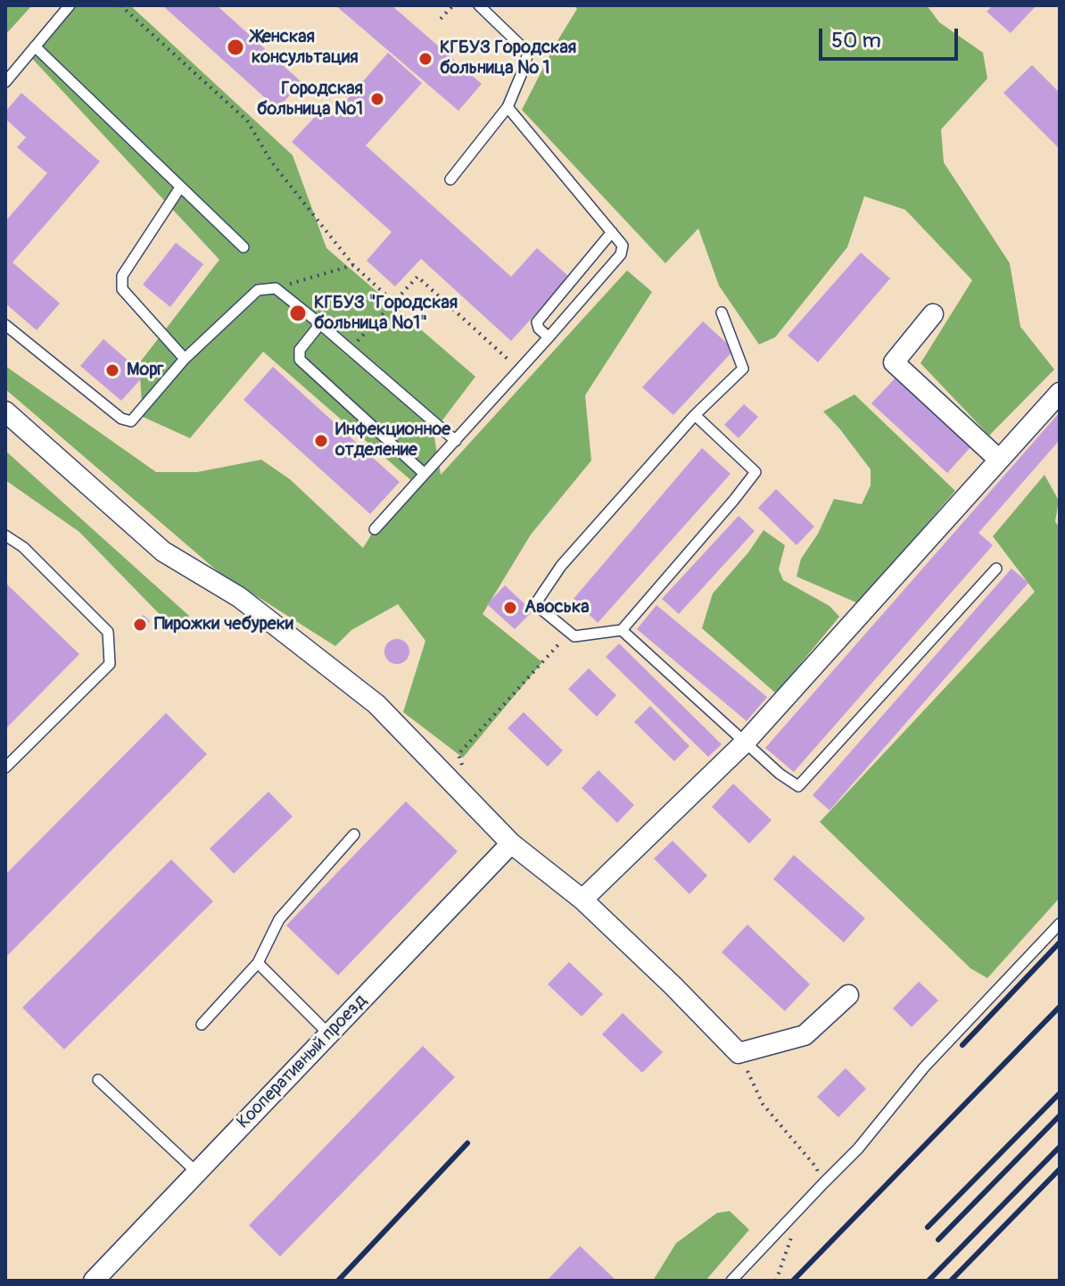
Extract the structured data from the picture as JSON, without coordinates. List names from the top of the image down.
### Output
{
  "streets": {
    "street": ["Кооперативный проезд"]
  },
  "places": [
    "Женская консультация",
    "КГБУЗ Городская больница № 1",
    "Городская больница №1",
    "КГБУЗ \"Городская больница №1\"",
    "Морг",
    "Инфекционное отделение",
    "Авоська",
    "Пирожки чебуреки"
  ],
  "scale_bar": "50 m"
}
